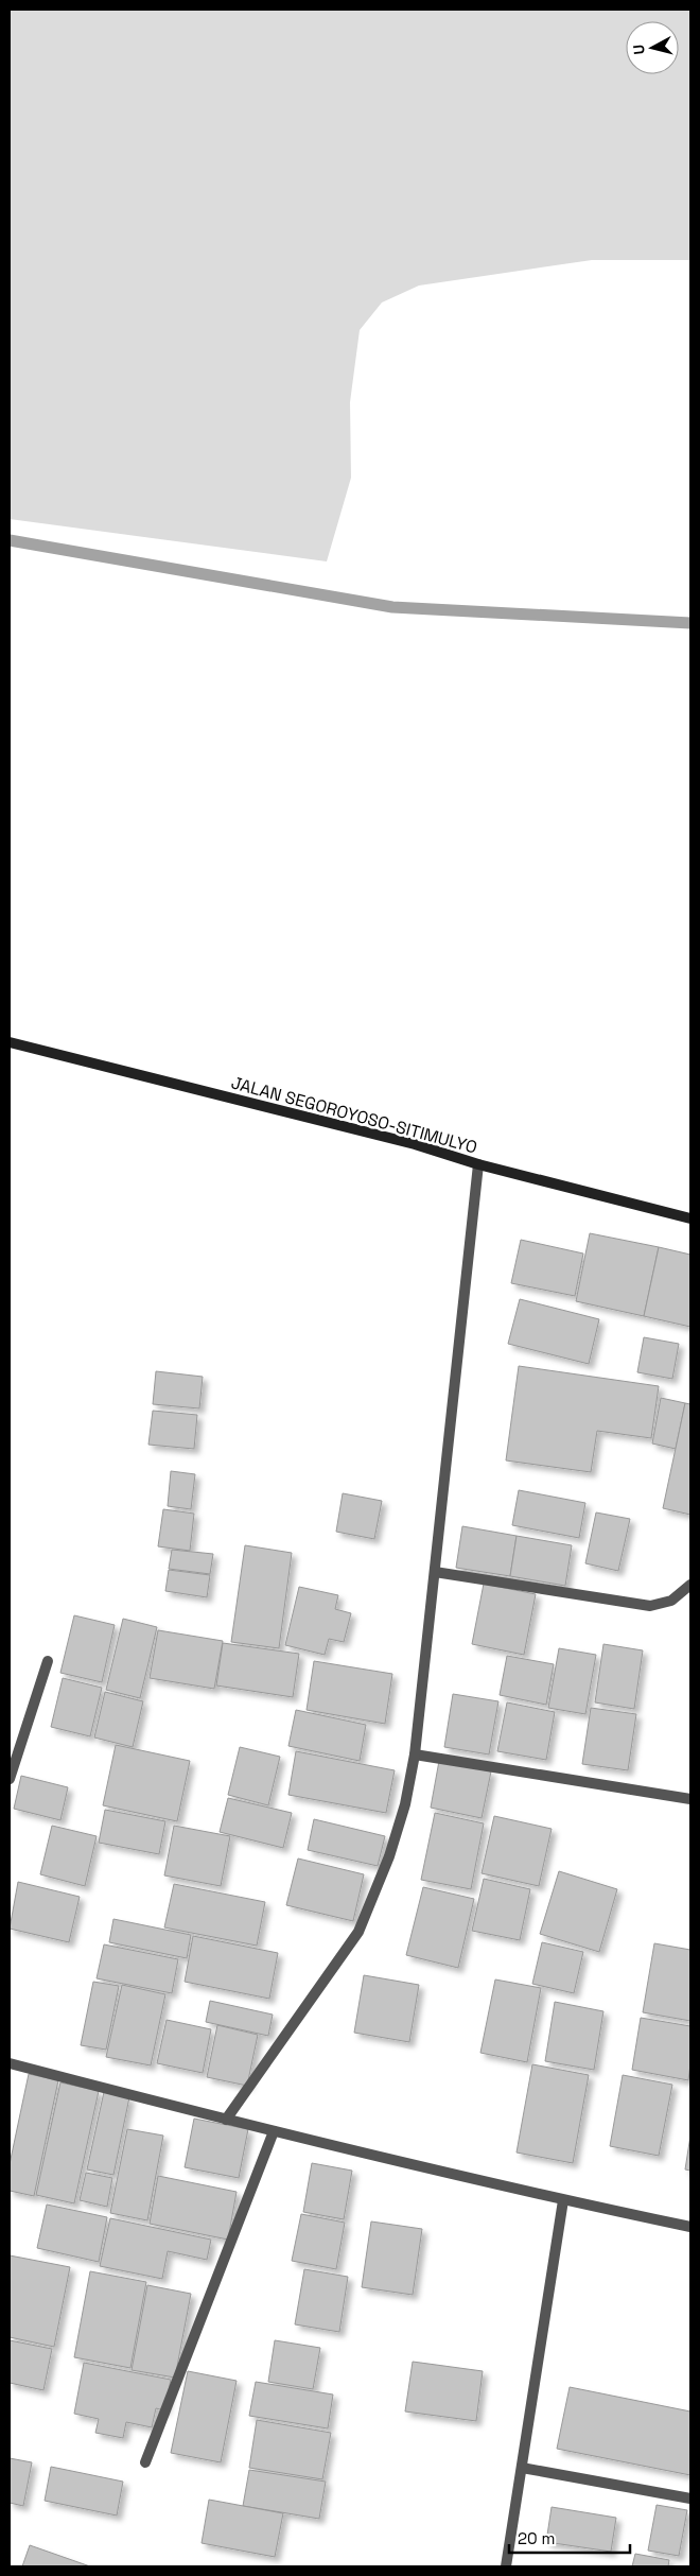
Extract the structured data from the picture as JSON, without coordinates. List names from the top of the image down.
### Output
{
  "streets": {
    "main road": ["JALAN SEGOROYOSO-SITIMULYO"]
  },
  "scale_bar": "20 m",
  "north": "left"
}
